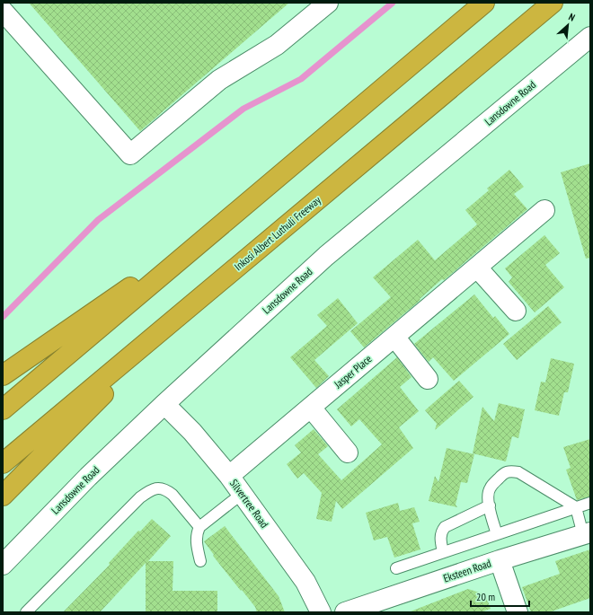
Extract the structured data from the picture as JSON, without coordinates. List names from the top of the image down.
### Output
{
  "streets": {
    "highway": ["Inkosi Albert Luthuli Freeway"],
    "street": [
      "Lansdowne Road",
      "Jasper Place",
      "Silvertree Road",
      "Eksteen Road"
    ]
  },
  "crossings": [
    ["Lansdowne Road", "Silvertree Road"],
    ["Jasper Place", "Silvertree Road"]
  ],
  "scale_bar": "20 m",
  "north": "top right"
}
